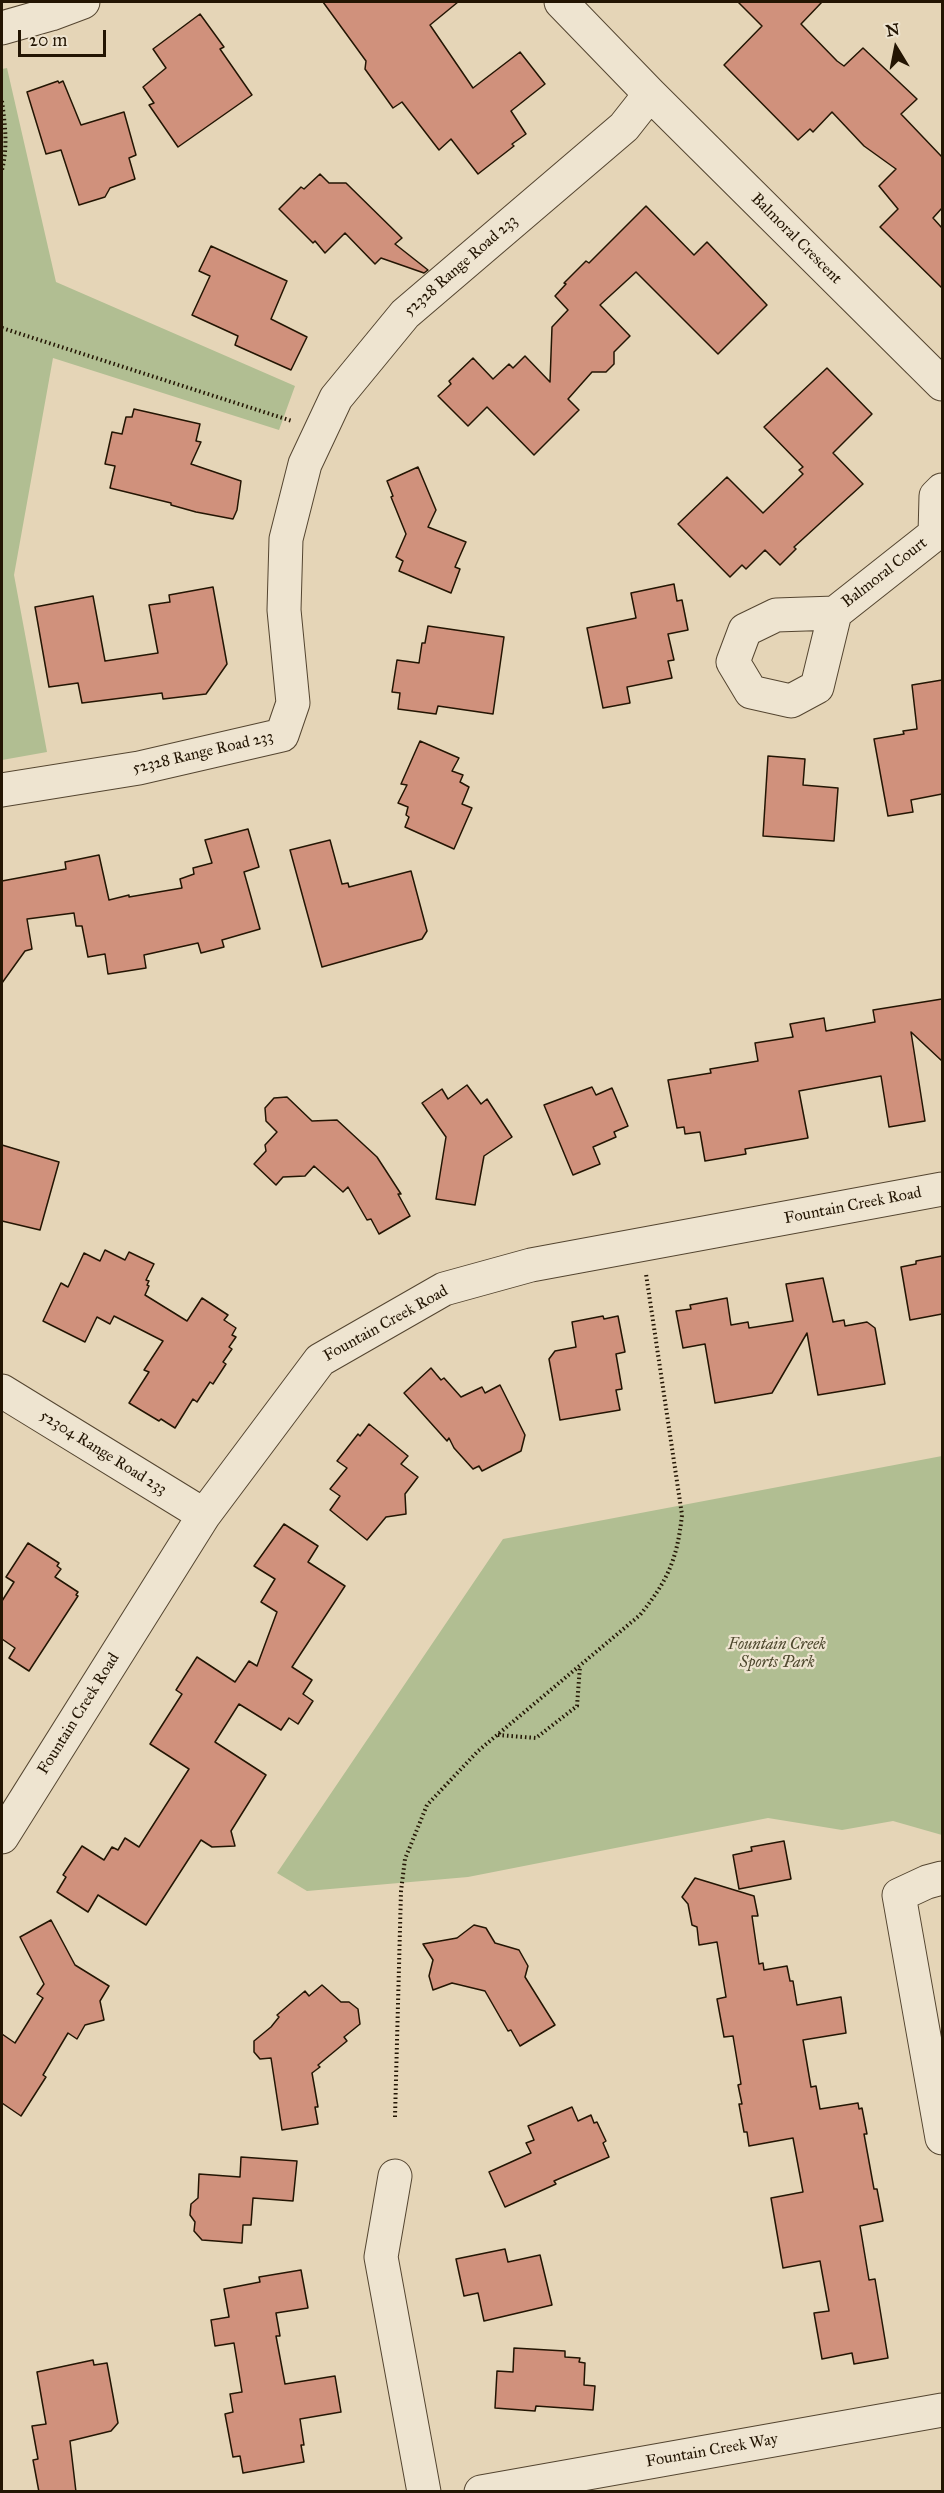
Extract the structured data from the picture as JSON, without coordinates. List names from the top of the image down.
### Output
{
  "streets": {
    "street": [
      "Balmoral Crescent",
      "52328 Range Road 233",
      "Balmoral Court",
      "Fountain Creek Road",
      "52304 Range Road 233",
      "Fountain Creek Way"
    ]
  },
  "crossings": [
    ["Balmoral Crescent", "52328 Range Road 233"],
    ["Fountain Creek Road", "52304 Range Road 233"]
  ],
  "parks": ["Fountain Creek Sports Park"],
  "scale_bar": "20 m",
  "north": "top"
}
